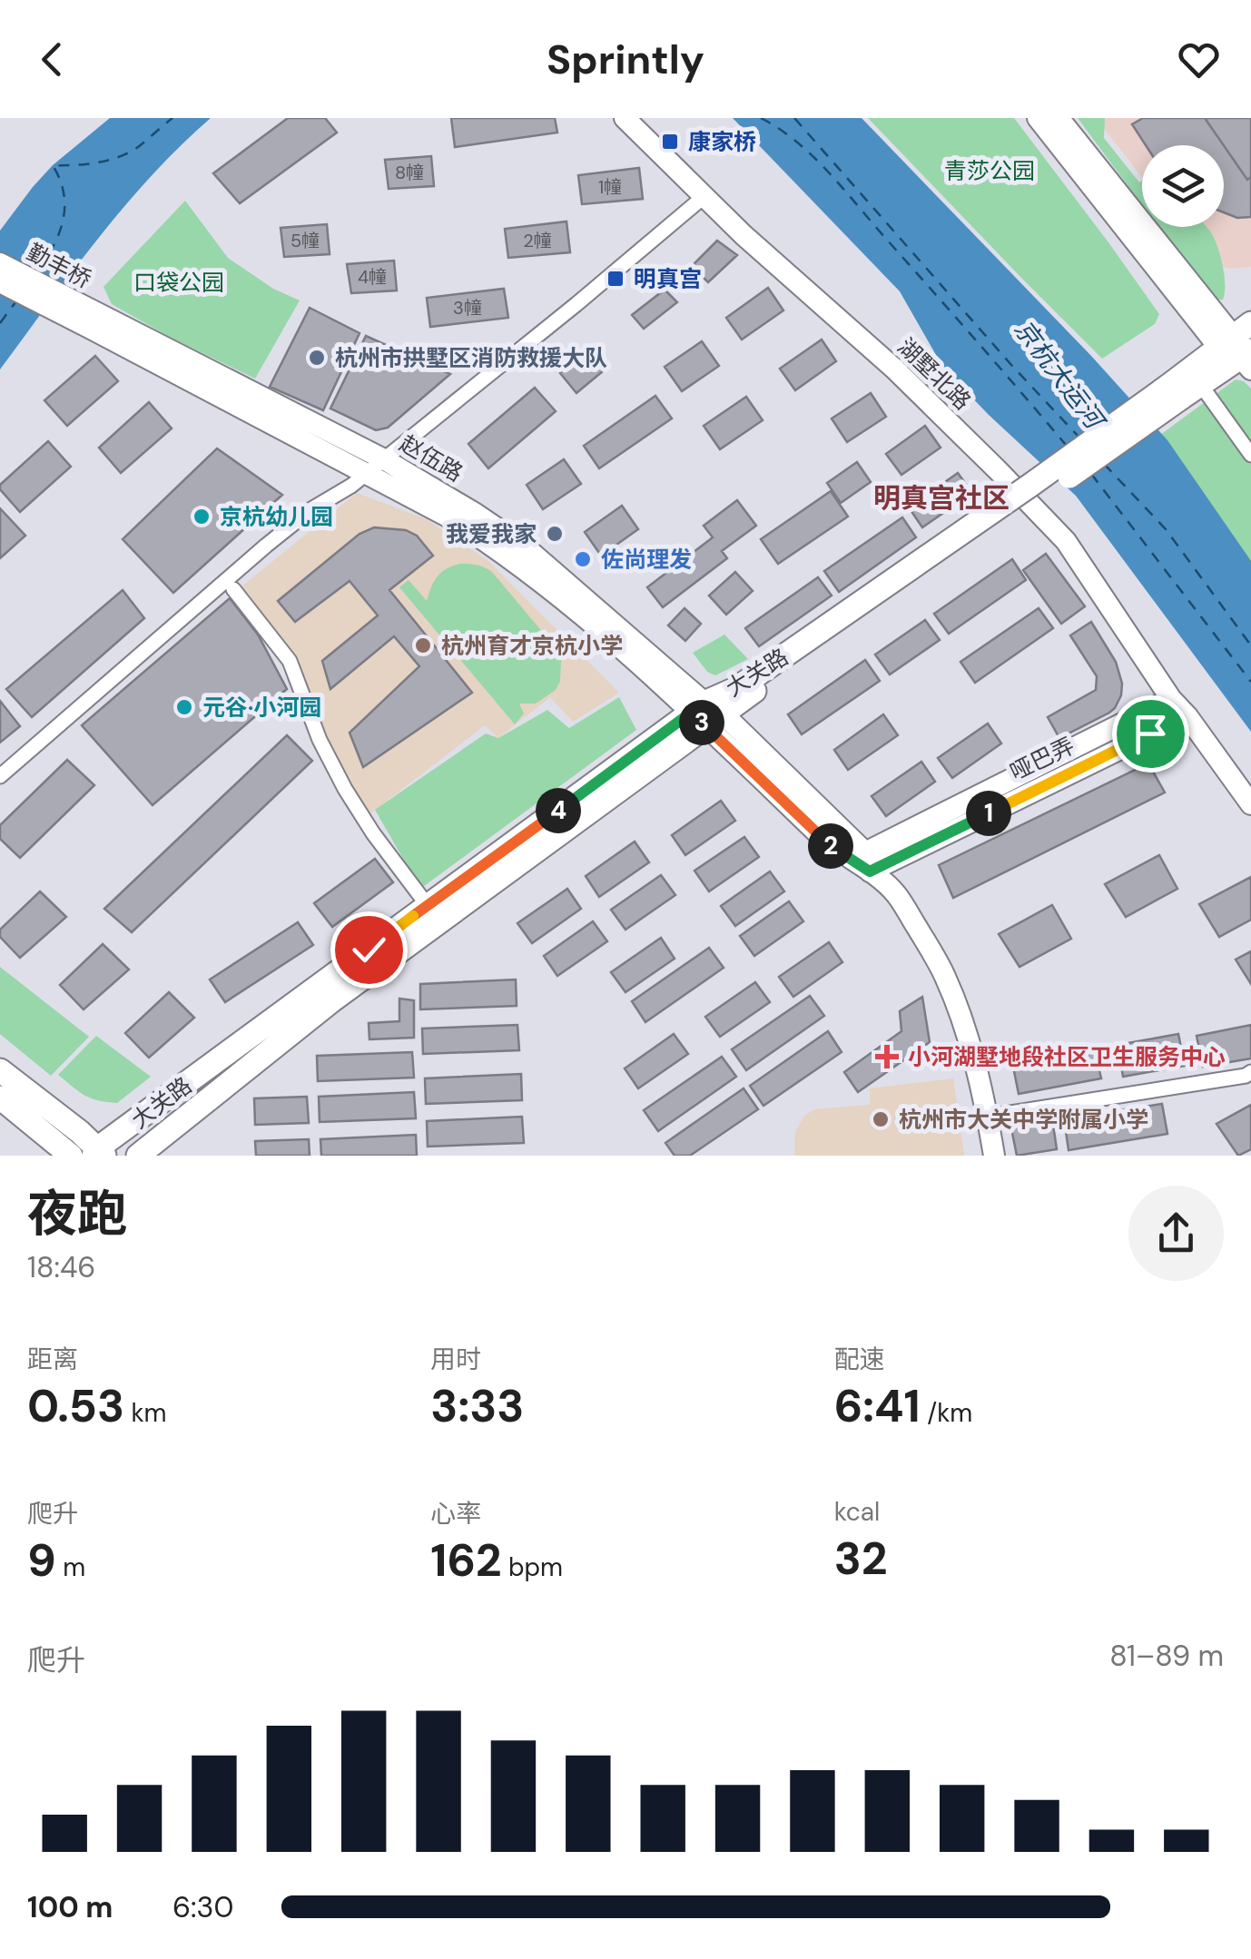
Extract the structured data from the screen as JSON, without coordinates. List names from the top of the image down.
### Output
{
  "streets": {
    "main road": [
      "勤丰桥",
      "湖墅北路",
      "赵伍路",
      "大关路",
      "哑巴弄"
    ]
  },
  "crossings": [
    ["勤丰桥", "赵伍路"],
    ["湖墅北路", "哑巴弄"],
    ["赵伍路", "大关路"]
  ],
  "districts": ["明真宫社区"],
  "water": ["京杭大运河"],
  "parks": ["青莎公园", "口袋公园"],
  "places": {
    "transit": ["康家桥", "明真宫"],
    "other": [
      "杭州市拱墅区消防救援大队",
      "京杭幼儿园",
      "我爱我家",
      "佐尚理发",
      "杭州育才京杭小学",
      "元谷·小河园",
      "杭州市大关中学附属小学"
    ],
    "health": ["小河湖墅地段社区卫生服务中心"]
  },
  "house_numbers": [
    "8幢",
    "1幢",
    "5幢",
    "2幢",
    "4幢",
    "3幢"
  ],
  "page": {
    "header": "Sprintly",
    "pins": [
      "3",
      "4",
      "1",
      "2"
    ],
    "heading": ["夜跑", "18:46"],
    "stats": [
      ["距离", "0.53 km"],
      ["用时", "3:33"],
      ["配速", "6:41 /km"],
      ["爬升", "9 m"],
      ["心率", "162 bpm"],
      ["kcal", "32"]
    ],
    "chart": ["爬升", "81–89 m"],
    "list": [
      {
        "name": "100 m",
        "note": "6:30"
      }
    ]
  }
}
